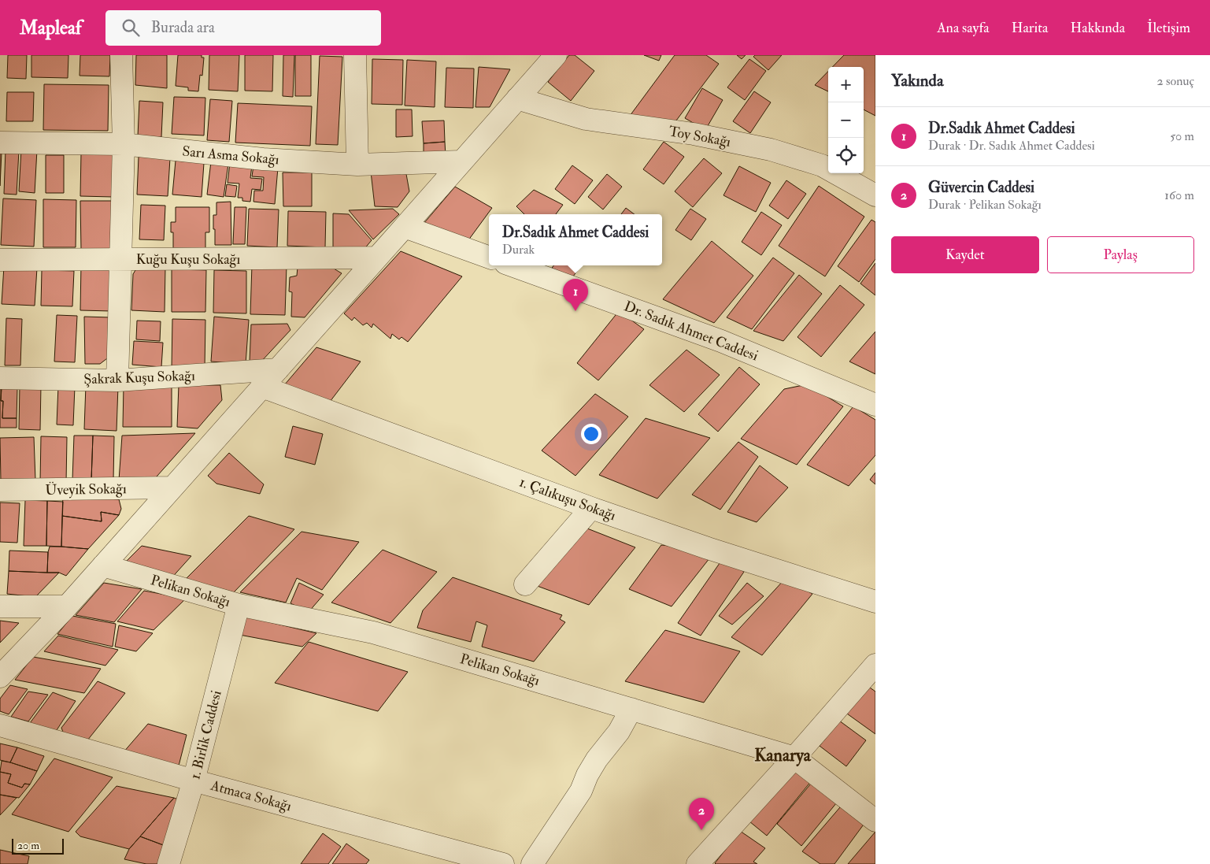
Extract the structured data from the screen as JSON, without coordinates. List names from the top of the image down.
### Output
{
  "streets": {
    "street": [
      "Toy Sokağı",
      "Sarı Asma Sokağı",
      "Kuğu Kuşu Sokağı",
      "Dr. Sadık Ahmet Caddesi",
      "Şakrak Kuşu Sokağı",
      "Üveyik Sokağı",
      "1. Çalıkuşu Sokağı",
      "Pelikan Sokağı",
      "1. Birlik Caddesi",
      "Atmaca Sokağı"
    ]
  },
  "crossings": [
    ["Pelikan Sokağı", "1. Birlik Caddesi"],
    ["1. Birlik Caddesi", "Atmaca Sokağı"]
  ],
  "districts": ["Kanarya"],
  "scale_bar": "20 m",
  "page": {
    "header": "Mapleaf",
    "search": "Burada ara",
    "nav": [
      "Ana sayfa",
      "Harita",
      "Hakkında",
      "İletişim"
    ],
    "heading": ["Yakında", "2 sonuç"],
    "map_buttons": ["+", "−"],
    "list": [
      {
        "mark": "1",
        "name": "Dr.Sadık Ahmet Caddesi",
        "note": "Durak · Dr. Sadık Ahmet Caddesi",
        "value": "50 m"
      },
      {
        "mark": "2",
        "name": "Güvercin Caddesi",
        "note": "Durak · Pelikan Sokağı",
        "value": "160 m"
      }
    ],
    "popup": ["Dr.Sadık Ahmet Caddesi", "Durak"],
    "buttons": ["Kaydet", "Paylaş"],
    "pins": ["1", "2"],
    "scale": "20 m"
  }
}
